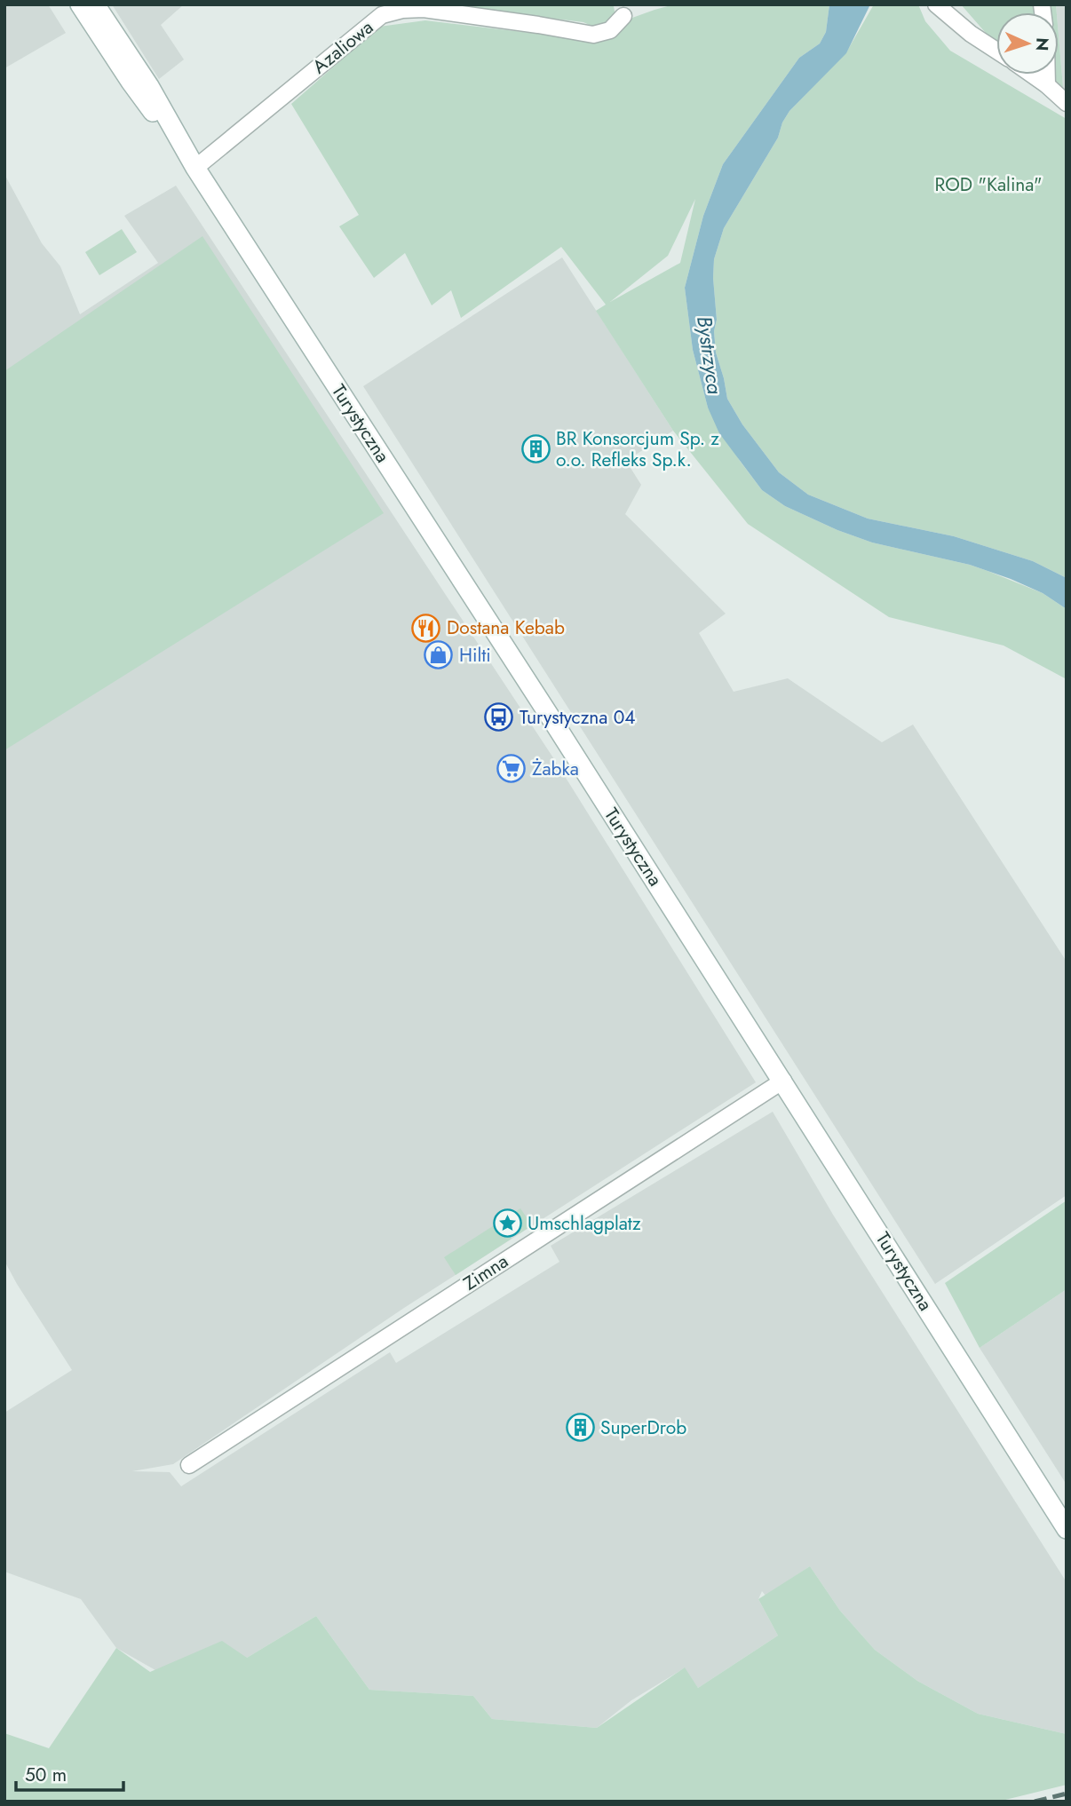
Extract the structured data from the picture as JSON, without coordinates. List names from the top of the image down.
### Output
{
  "streets": {
    "main road": ["Turystyczna"],
    "street": ["Azaliowa", "Zimna"]
  },
  "crossings": [
    ["Azaliowa", "Turystyczna"],
    ["Turystyczna", "Zimna"]
  ],
  "water": ["Bystrzyca"],
  "parks": ["ROD \"Kalina\""],
  "places": {
    "building": ["BR Konsorcjum Sp. z o.o. Refleks Sp.k.", "SuperDrob"],
    "restaurant": ["Dostana Kebab"],
    "shop": ["Hilti"],
    "bus stop": ["Turystyczna 04"],
    "supermarket": ["Żabka"],
    "place": ["Umschlagplatz"]
  },
  "scale_bar": "50 m",
  "north": "right"
}
